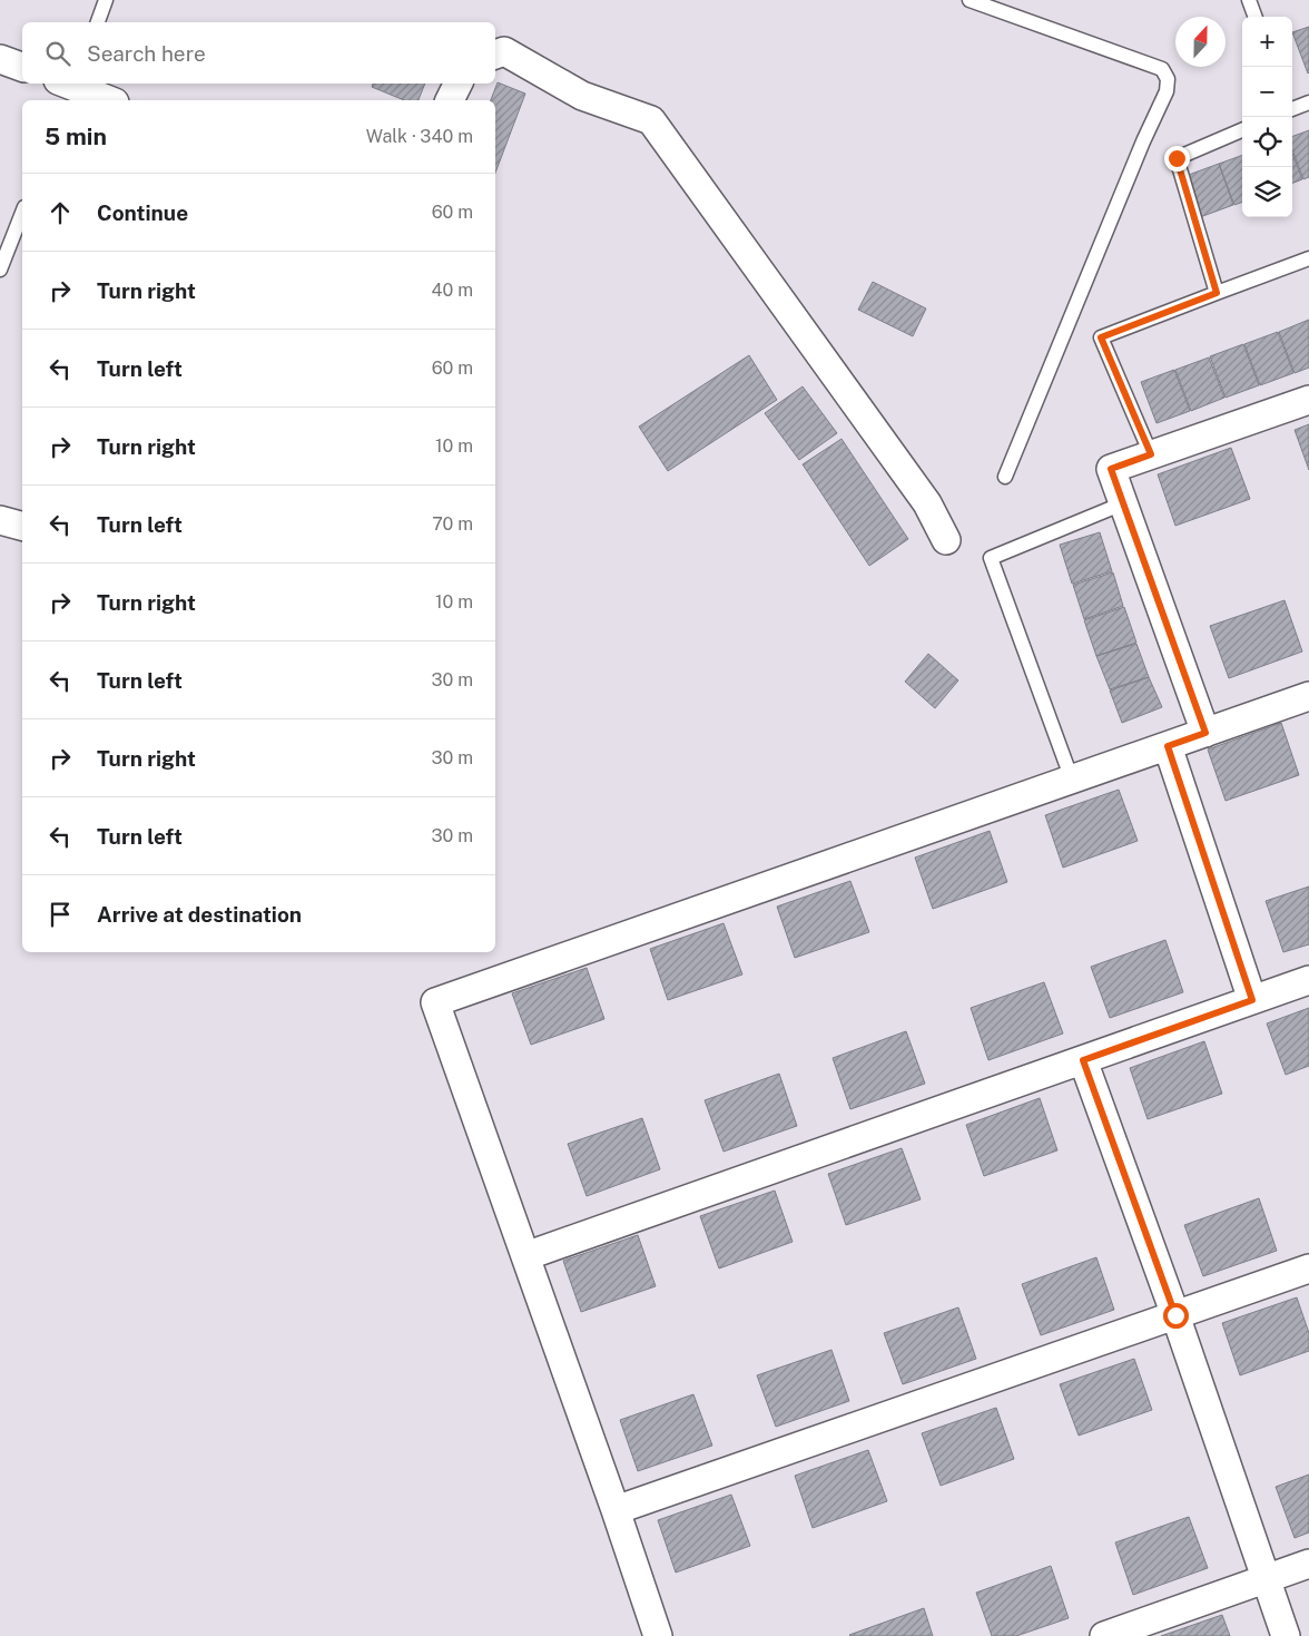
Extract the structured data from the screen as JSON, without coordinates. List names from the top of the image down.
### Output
{
  "north": "top",
  "page": {
    "map_buttons": ["+", "−"],
    "search": "Search here",
    "heading": ["5 min", "Walk · 340 m"],
    "list": [
      ["Continue", "60 m"],
      ["Turn right", "40 m"],
      ["Turn left", "60 m"],
      ["Turn right", "10 m"],
      ["Turn left", "70 m"],
      ["Turn right", "10 m"],
      ["Turn left", "30 m"],
      ["Turn right", "30 m"],
      ["Turn left", "30 m"],
      "Arrive at destination"
    ]
  }
}
